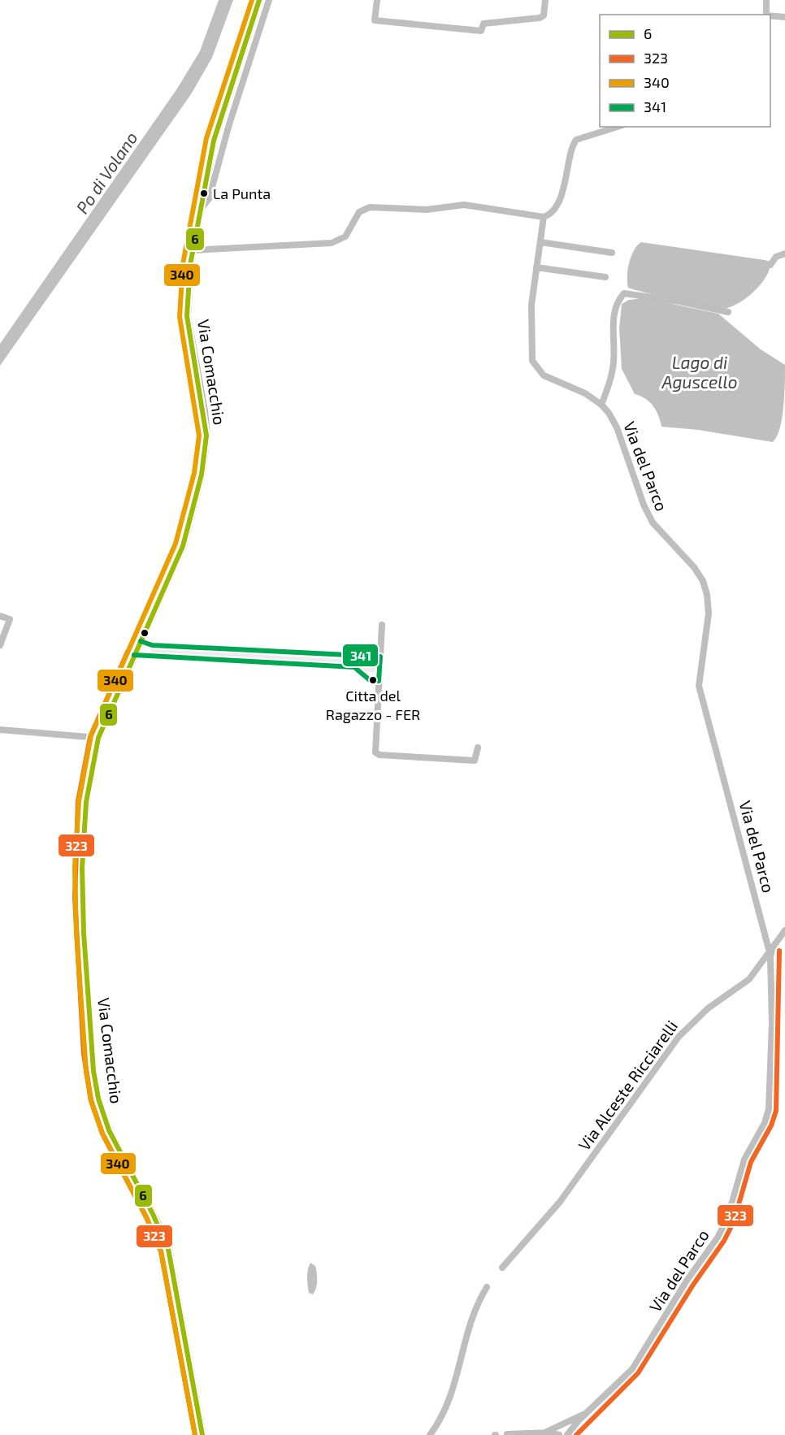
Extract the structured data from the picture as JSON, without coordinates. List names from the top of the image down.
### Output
{
  "streets": {
    "main road": ["Via Comacchio"],
    "street": ["Via del Parco", "Via Alceste Ricciarelli"]
  },
  "crossings": [
    ["Via del Parco", "Via Alceste Ricciarelli"]
  ],
  "water": ["Po di Volano", "Lago di Aguscello"],
  "places": ["La Punta", "Citta del Ragazzo - FER"],
  "lines": [
    "transit line 6",
    "transit line 340",
    "transit line 341",
    "transit line 323"
  ],
  "legend": [
    "6",
    "323",
    "340",
    "341"
  ]
}
